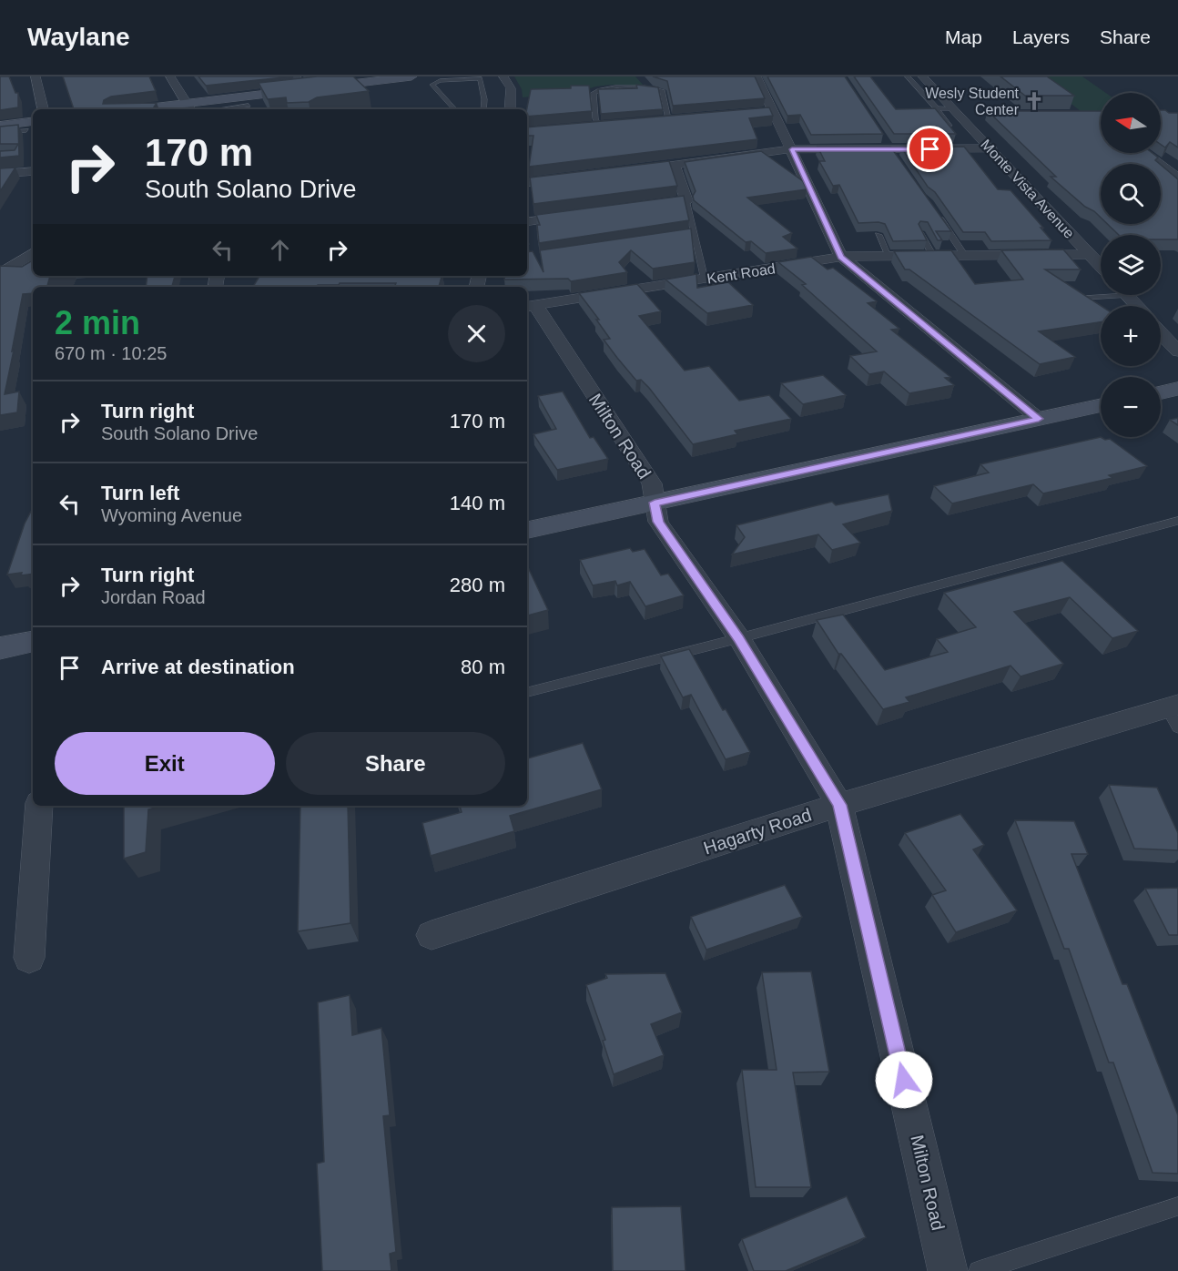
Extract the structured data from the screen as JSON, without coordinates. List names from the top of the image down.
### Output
{
  "streets": {
    "street": [
      "Monte Vista Avenue",
      "Kent Road",
      "Milton Road",
      "Hagarty Road"
    ]
  },
  "crossings": [
    ["Monte Vista Avenue", "Kent Road"],
    ["Kent Road", "Milton Road"],
    ["Milton Road", "Hagarty Road"]
  ],
  "places": {
    "church": ["Wesly Student Center"]
  },
  "north": "left",
  "page": {
    "header": "Waylane",
    "nav": ["Map", "Layers", "Share"],
    "map_buttons": ["+", "−"],
    "turn": ["170 m", "South Solano Drive"],
    "heading": ["2 min", "670 m · 10:25"],
    "list": [
      {
        "name": "Turn right",
        "note": "South Solano Drive",
        "value": "170 m"
      },
      {
        "name": "Turn left",
        "note": "Wyoming Avenue",
        "value": "140 m"
      },
      {
        "name": "Turn right",
        "note": "Jordan Road",
        "value": "280 m"
      },
      {
        "name": "Arrive at destination",
        "value": "80 m"
      }
    ],
    "buttons": ["Exit", "Share"]
  }
}
